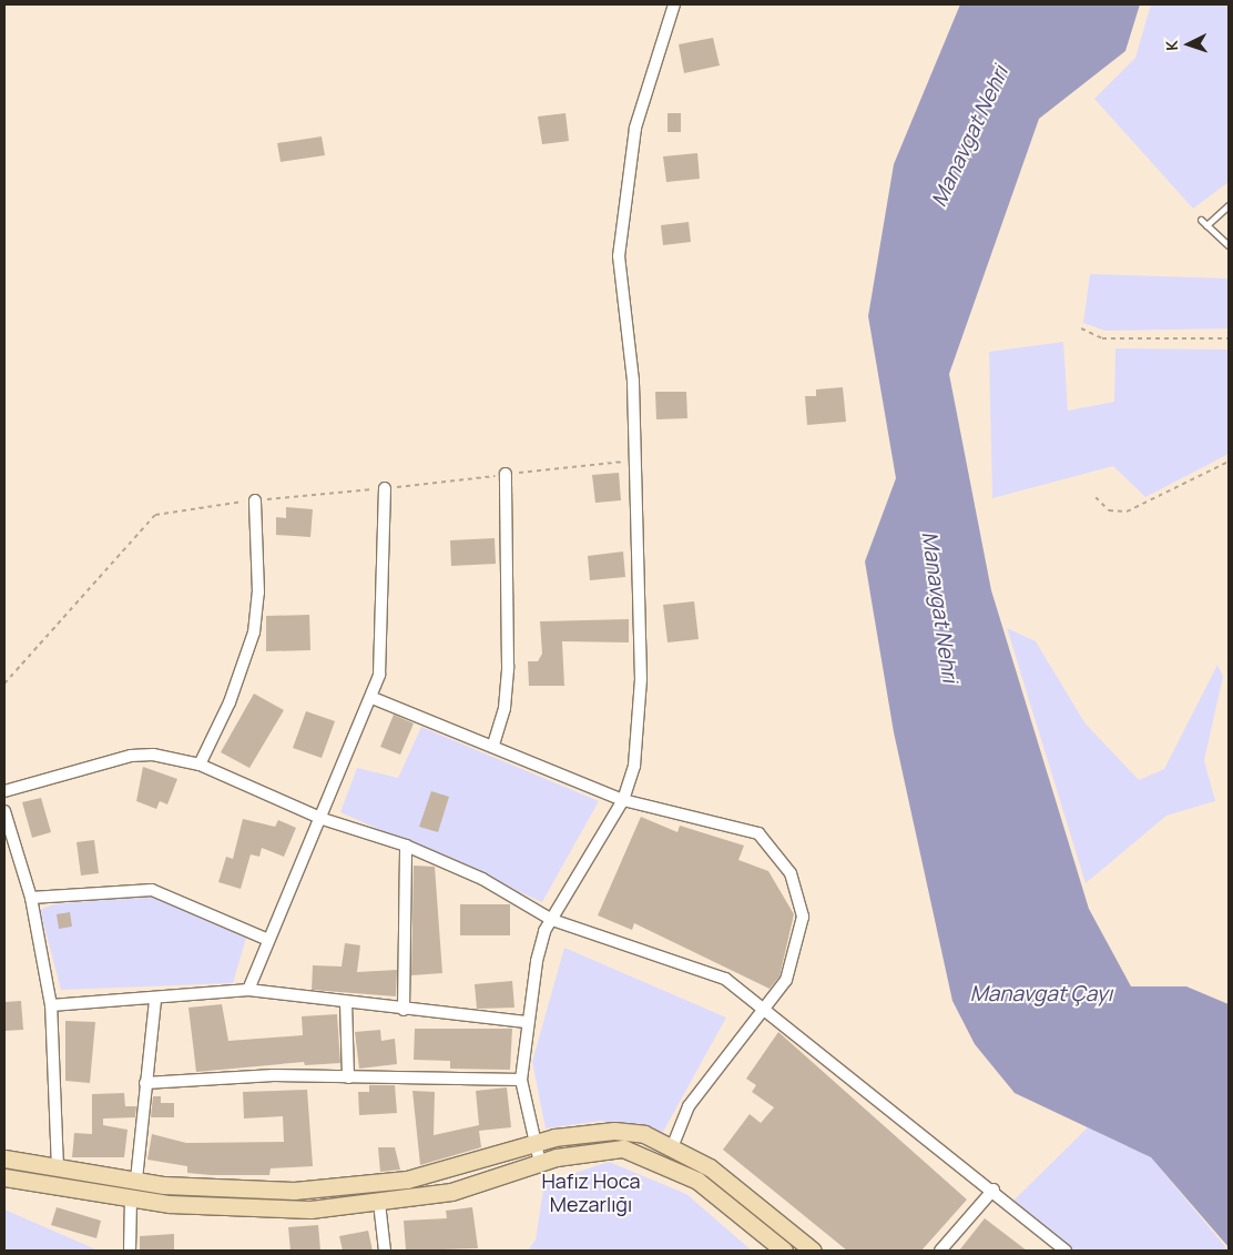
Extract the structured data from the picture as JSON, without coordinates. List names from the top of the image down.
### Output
{
  "water": ["Manavgat Nehri", "Manavgat Çayı"],
  "parks": ["Hafız Hoca Mezarlığı"],
  "north": "left"
}
